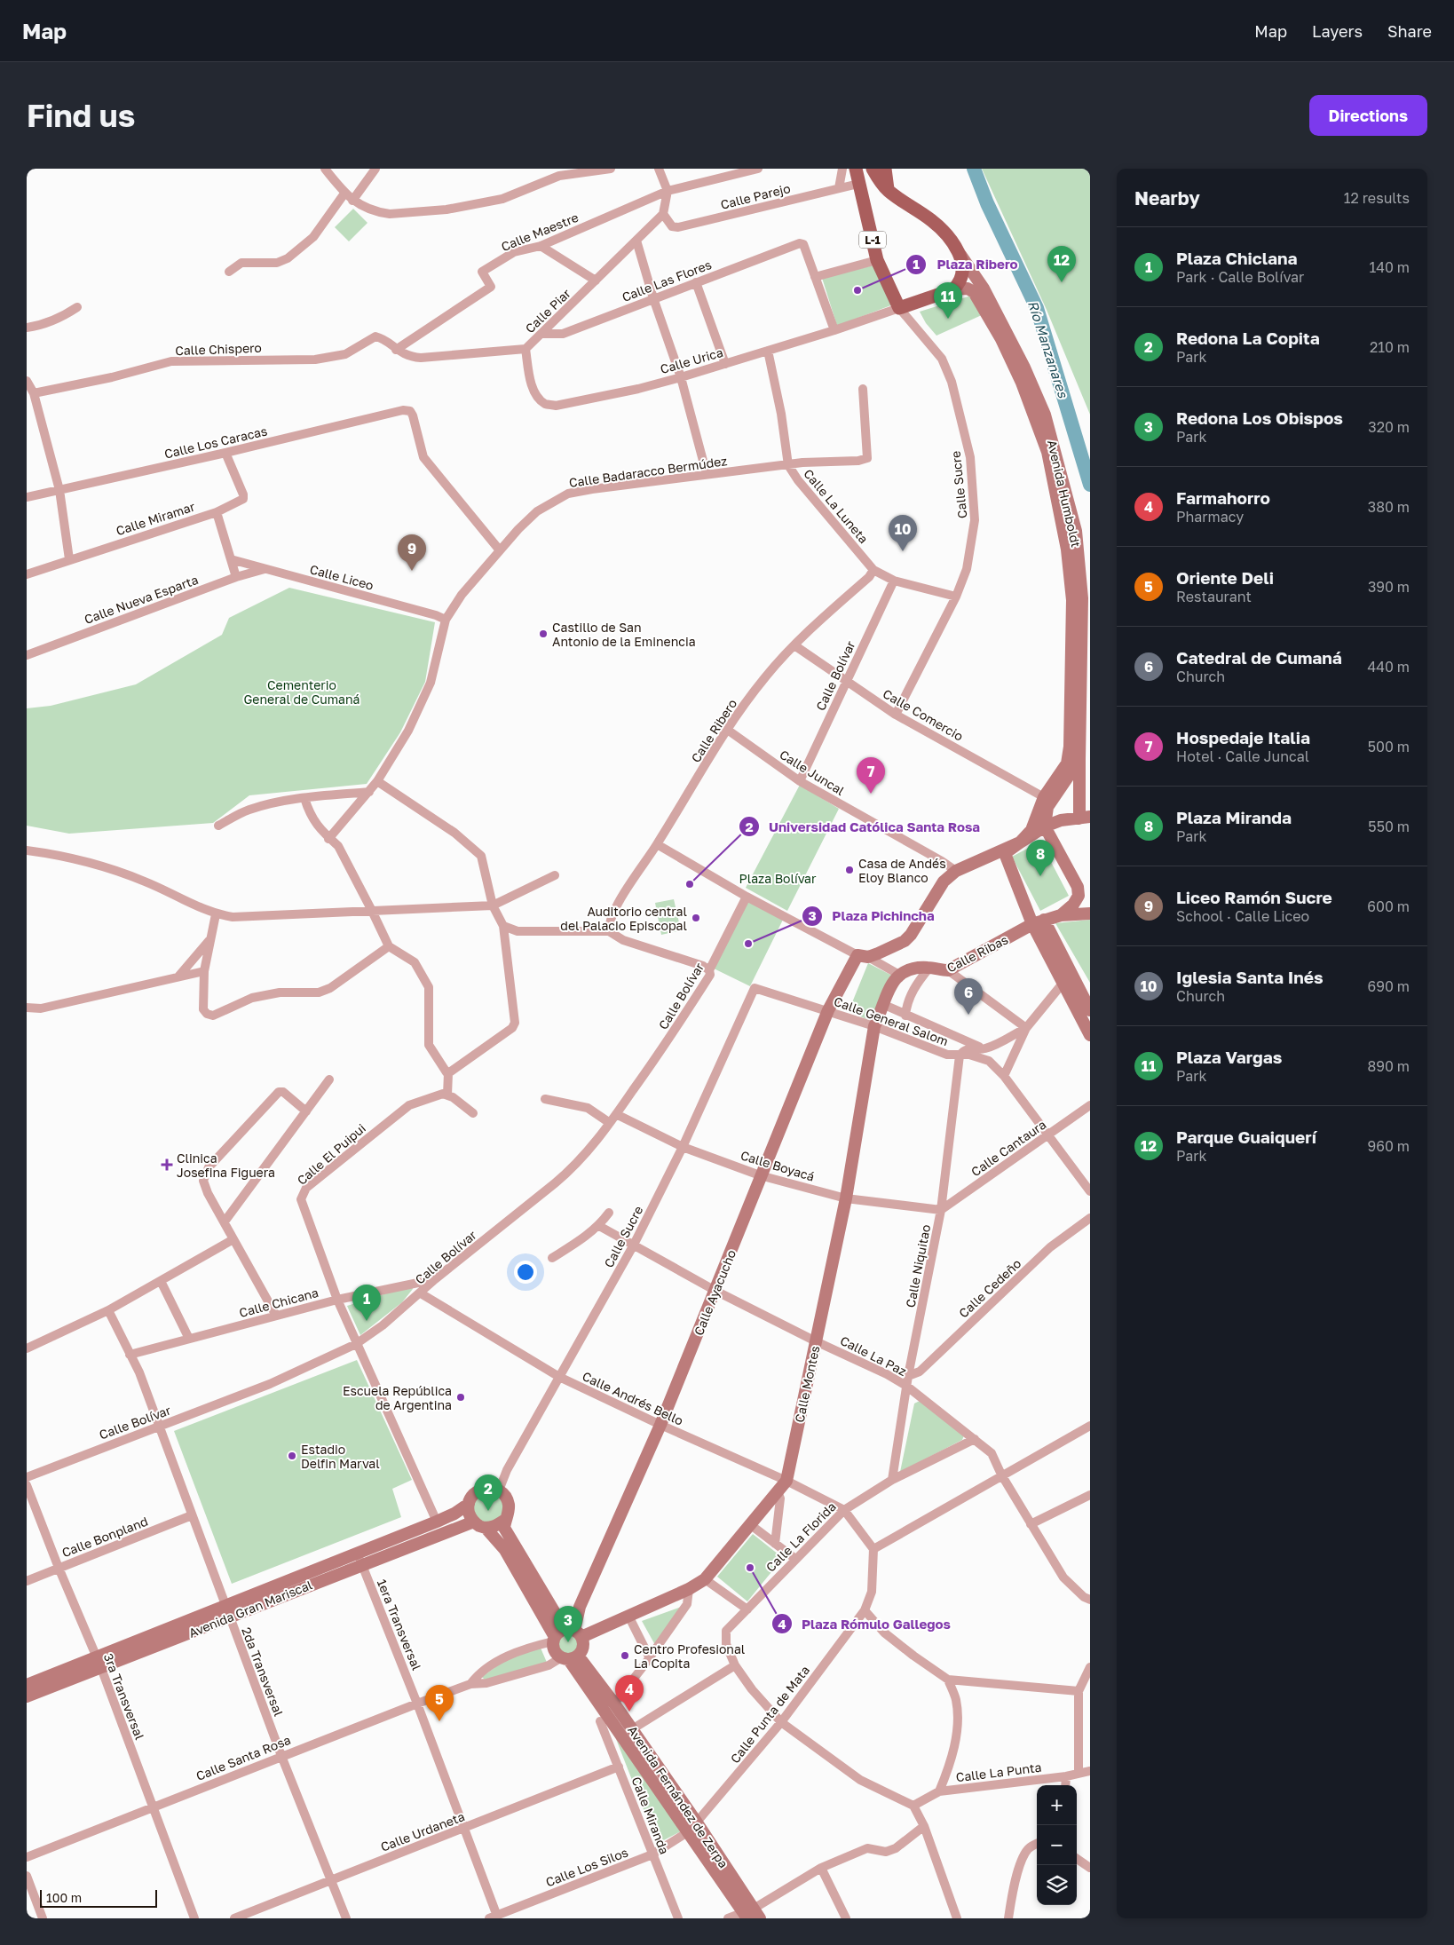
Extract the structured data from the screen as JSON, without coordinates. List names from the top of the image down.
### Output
{
  "streets": {
    "main road": ["L-1", "Avenida Humboldt"],
    "street": [
      "Calle Parejo",
      "Calle Maestre",
      "Calle Las Flores",
      "Calle Piar",
      "Calle Chispero",
      "Calle Urica",
      "Calle Los Caracas",
      "Calle Badaracco Bermúdez",
      "Calle Sucre",
      "Calle La Luneta",
      "Calle Miramar",
      "Calle Liceo",
      "Calle Nueva Esparta",
      "Calle Bolívar",
      "Calle Comercio",
      "Calle Ribero",
      "Calle Juncal",
      "Calle Ribas",
      "Calle General Salom",
      "Calle Cantaura",
      "Calle El Puipui",
      "Calle Boyacá",
      "Calle Niquitao",
      "Calle Cedeño",
      "Calle Ayacucho",
      "Calle Chicana",
      "Calle La Paz",
      "Calle Montes",
      "Calle Andrés Bello",
      "Calle Bonpland",
      "Calle La Florida",
      "Avenida Gran Mariscal",
      "1era Transversal",
      "2da Transversal",
      "3ra Transversal",
      "Calle Punta de Mata",
      "Calle Santa Rosa",
      "Calle La Punta",
      "Avenida Fernández de Zerpa",
      "Calle Miranda",
      "Calle Urdaneta",
      "Calle Los Silos"
    ]
  },
  "crossings": [
    ["Calle Parejo", "L-1"],
    ["Calle Parejo", "Calle Piar"],
    ["Calle Maestre", "Calle Piar"],
    ["L-1", "Calle Urica"],
    ["L-1", "Calle Sucre"],
    ["Calle Las Flores", "Calle Piar"],
    ["Calle Piar", "Calle Chispero"],
    ["Calle Piar", "Calle Urica"],
    ["Calle Urica", "Calle Sucre"],
    ["Calle Urica", "Calle La Luneta"],
    ["Calle Los Caracas", "Calle Badaracco Bermúdez"],
    ["Calle Los Caracas", "Calle Miramar"],
    ["Calle Badaracco Bermúdez", "Calle La Luneta"],
    ["Calle Badaracco Bermúdez", "Calle Liceo"],
    ["Calle Sucre", "Calle Comercio"],
    ["Calle Sucre", "Calle General Salom"],
    ["Calle Sucre", "Calle Boyacá"],
    ["Calle Sucre", "Calle La Paz"],
    ["Calle Sucre", "Calle Andrés Bello"],
    ["Calle Sucre", "Avenida Gran Mariscal"],
    ["Avenida Humboldt", "Calle Comercio"],
    ["Avenida Humboldt", "Calle Ribas"],
    ["Calle La Luneta", "Calle Ribero"],
    ["Calle Liceo", "Calle Nueva Esparta"],
    ["Calle Bolívar", "Calle Comercio"],
    ["Calle Bolívar", "Calle Juncal"],
    ["Calle Bolívar", "Calle El Puipui"],
    ["Calle Bolívar", "Calle Boyacá"],
    ["Calle Bolívar", "Calle Chicana"],
    ["Calle Bolívar", "Calle Andrés Bello"],
    ["Calle Bolívar", "2da Transversal"],
    ["Calle Comercio", "Calle Ribero"],
    ["Calle Ribero", "Calle Juncal"],
    ["Calle General Salom", "Calle Cantaura"],
    ["Calle General Salom", "Calle Niquitao"],
    ["Calle General Salom", "Calle Ayacucho"],
    ["Calle General Salom", "Calle Montes"],
    ["Calle Cantaura", "Calle Boyacá"],
    ["Calle Cantaura", "Calle Niquitao"],
    ["Calle El Puipui", "Calle Chicana"],
    ["Calle El Puipui", "Avenida Gran Mariscal"],
    ["Calle Boyacá", "Calle Niquitao"],
    ["Calle Boyacá", "Calle Ayacucho"],
    ["Calle Boyacá", "Calle Montes"],
    ["Calle Niquitao", "Calle Cedeño"],
    ["Calle Niquitao", "Calle La Paz"],
    ["Calle Niquitao", "Calle La Florida"],
    ["Calle Ayacucho", "Calle La Paz"],
    ["Calle Ayacucho", "Calle Montes"],
    ["Calle Ayacucho", "Calle Andrés Bello"],
    ["Calle Ayacucho", "Calle Santa Rosa"],
    ["Calle Ayacucho", "Avenida Fernández de Zerpa"],
    ["Calle Chicana", "2da Transversal"],
    ["Calle La Paz", "Calle Montes"],
    ["Calle La Paz", "Calle La Florida"],
    ["Calle Montes", "Calle Andrés Bello"],
    ["Calle Montes", "Calle Santa Rosa"],
    ["Calle Andrés Bello", "Calle La Florida"],
    ["Calle Bonpland", "2da Transversal"],
    ["Calle Bonpland", "3ra Transversal"],
    ["Avenida Gran Mariscal", "1era Transversal"],
    ["Avenida Gran Mariscal", "2da Transversal"],
    ["Avenida Gran Mariscal", "3ra Transversal"],
    ["1era Transversal", "Calle Santa Rosa"],
    ["1era Transversal", "Calle Urdaneta"],
    ["1era Transversal", "Calle Los Silos"],
    ["2da Transversal", "Calle Santa Rosa"],
    ["2da Transversal", "Calle Urdaneta"],
    ["3ra Transversal", "Calle Santa Rosa"],
    ["Calle Punta de Mata", "Avenida Fernández de Zerpa"],
    ["Calle Punta de Mata", "Calle Los Silos"],
    ["Calle Santa Rosa", "Avenida Fernández de Zerpa"],
    ["Avenida Fernández de Zerpa", "Calle Los Silos"],
    ["Calle Miranda", "Calle Urdaneta"],
    ["Calle Miranda", "Calle Los Silos"]
  ],
  "water": ["Río Manzanares"],
  "parks": ["Cementerio General de Cumaná", "Plaza Bolívar"],
  "places": {
    "other": [
      "Plaza Ribero",
      "Castillo de San Antonio de la Eminencia",
      "Casa de Andés Eloy Blanco",
      "Universidad Católica Santa Rosa",
      "Auditorio central del Palacio Episcopal",
      "Plaza Pichincha",
      "Escuela República de Argentina",
      "Estadio Delfin Marval",
      "Plaza Rómulo Gallegos",
      "Centro Profesional La Copita"
    ],
    "health": ["Clinica Josefina Figuera"]
  },
  "scale_bar": "100 m",
  "page": {
    "header": "Map",
    "nav": ["Map", "Layers", "Share"],
    "buttons": "Directions",
    "title": "Find us",
    "heading": ["Nearby", "12 results"],
    "list": [
      {
        "mark": "1",
        "name": "Plaza Chiclana",
        "note": "Park · Calle Bolívar",
        "value": "140 m"
      },
      {
        "mark": "2",
        "name": "Redona La Copita",
        "note": "Park",
        "value": "210 m"
      },
      {
        "mark": "3",
        "name": "Redona Los Obispos",
        "note": "Park",
        "value": "320 m"
      },
      {
        "mark": "4",
        "name": "Farmahorro",
        "note": "Pharmacy",
        "value": "380 m"
      },
      {
        "mark": "5",
        "name": "Oriente Deli",
        "note": "Restaurant",
        "value": "390 m"
      },
      {
        "mark": "6",
        "name": "Catedral de Cumaná",
        "note": "Church",
        "value": "440 m"
      },
      {
        "mark": "7",
        "name": "Hospedaje Italia",
        "note": "Hotel · Calle Juncal",
        "value": "500 m"
      },
      {
        "mark": "8",
        "name": "Plaza Miranda",
        "note": "Park",
        "value": "550 m"
      },
      {
        "mark": "9",
        "name": "Liceo Ramón Sucre",
        "note": "School · Calle Liceo",
        "value": "600 m"
      },
      {
        "mark": "10",
        "name": "Iglesia Santa Inés",
        "note": "Church",
        "value": "690 m"
      },
      {
        "mark": "11",
        "name": "Plaza Vargas",
        "note": "Park",
        "value": "890 m"
      },
      {
        "mark": "12",
        "name": "Parque Guaiquerí",
        "note": "Park",
        "value": "960 m"
      }
    ],
    "pins": [
      "12",
      "11",
      "10",
      "9",
      "7",
      "8",
      "6",
      "1",
      "2",
      "3",
      "4",
      "5"
    ],
    "map_buttons": ["+", "−"],
    "scale": "100 m"
  }
}
